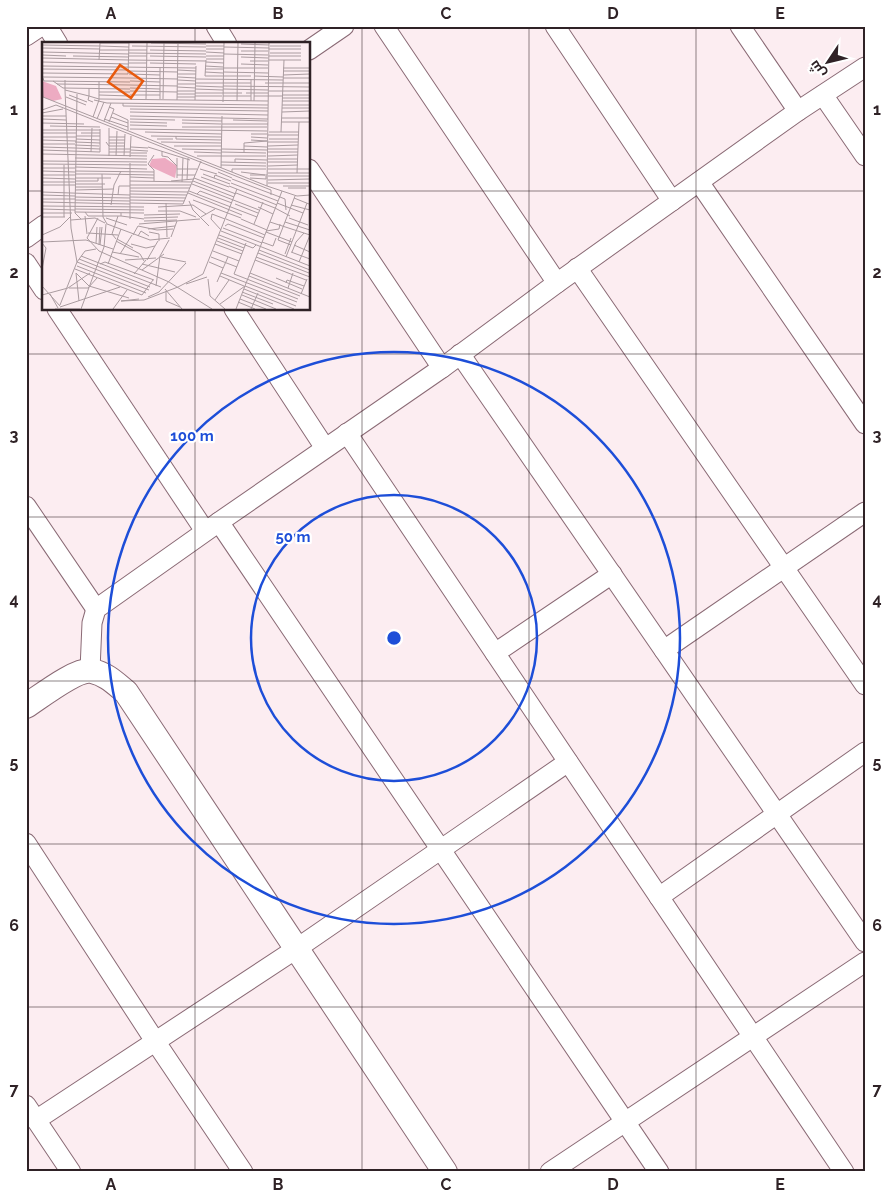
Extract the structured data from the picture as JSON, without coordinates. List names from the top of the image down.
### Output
{
  "north": "bottom left",
  "grid": {
    "columns": [
      "A",
      "B",
      "C",
      "D",
      "E"
    ],
    "rows": [
      "1",
      "2",
      "3",
      "4",
      "5",
      "6",
      "7"
    ]
  },
  "rings": ["100 m", "50 m"]
}
